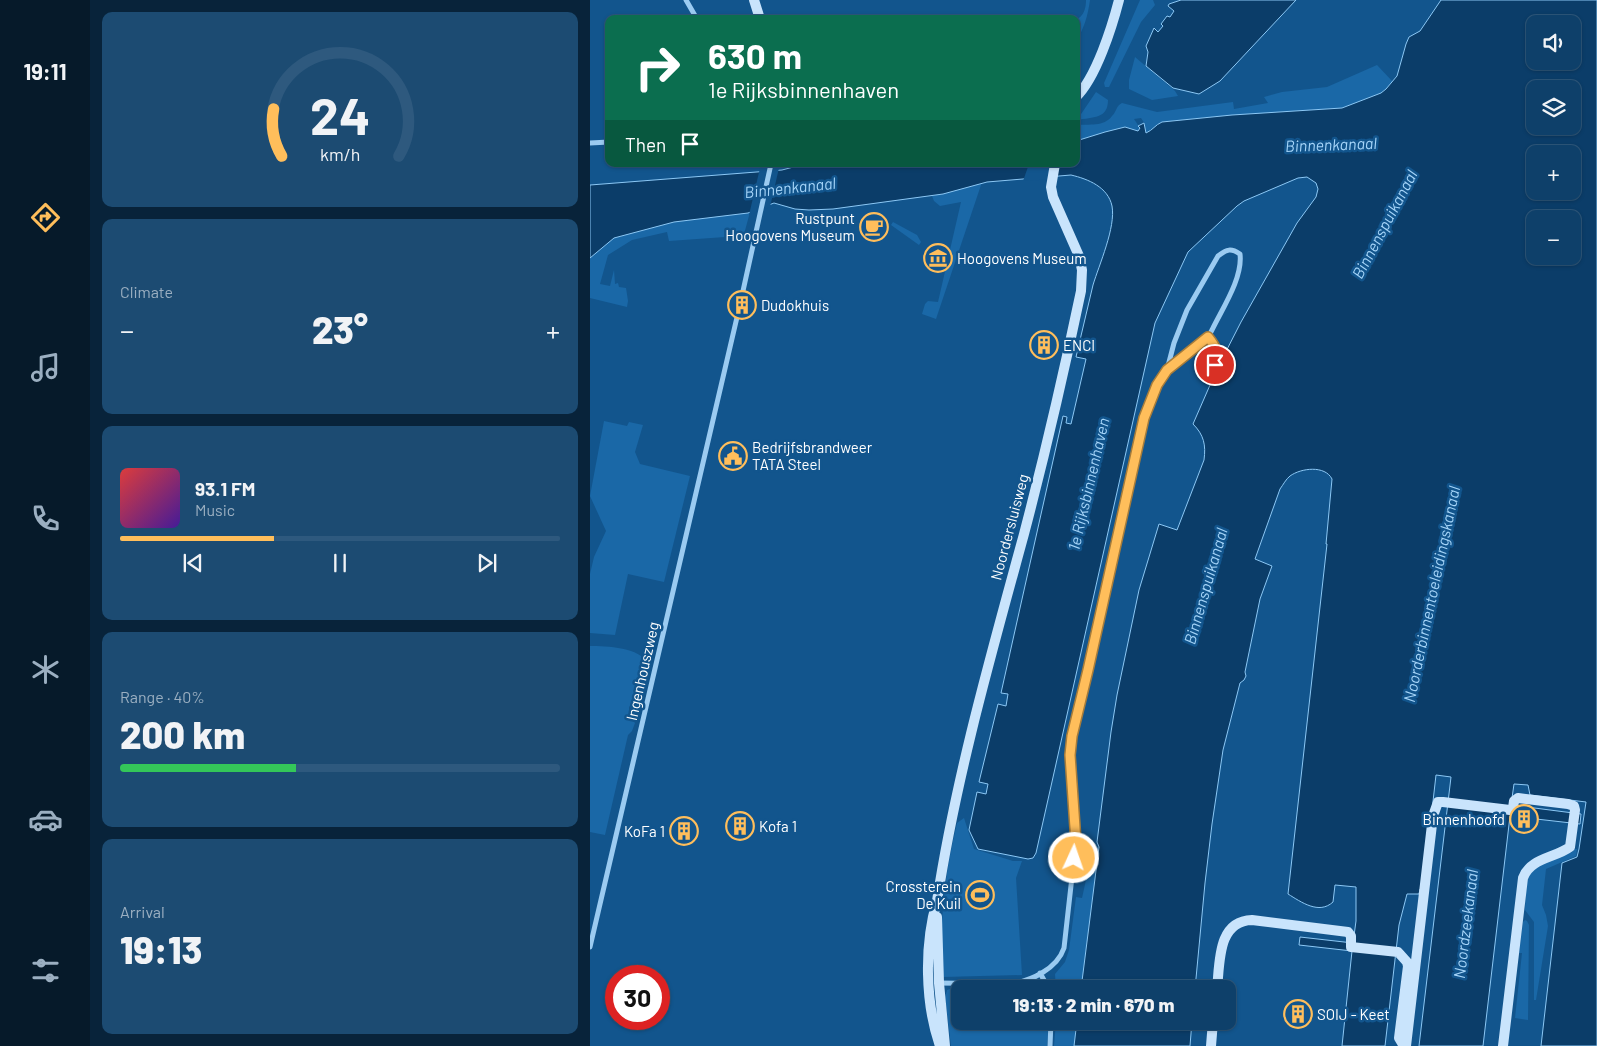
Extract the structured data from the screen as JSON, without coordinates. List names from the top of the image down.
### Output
{
  "streets": {
    "street": ["Noordersluisweg", "Ingenhouszweg"]
  },
  "water": [
    "Binnenkanaal",
    "Binnenspuikanaal",
    "1e Rijksbinnenhaven",
    "Noorderbinnentoeleidingskanaal",
    "Noordzeekanaal"
  ],
  "places": {
    "cafe": ["Rustpunt Hoogovens Museum"],
    "museum": ["Hoogovens Museum"],
    "building": [
      "Dudokhuis",
      "ENCI",
      "Binnenhoofd",
      "Kofa 1",
      "KoFa 1",
      "SOIJ - Keet"
    ],
    "public building": ["Bedrijfsbrandweer TATA Steel"],
    "sports": ["Crossterein De Kuil"]
  },
  "page": {
    "tabs": "19:11",
    "map_buttons": ["+", "−"],
    "turn": ["630 m", "1e Rijksbinnenhaven"],
    "then": "Then",
    "tile": [
      "Climate",
      ["Range · 40%", "200 km"],
      ["Arrival", "19:13"]
    ],
    "heat": ["−", "23°", "+"],
    "song": ["93.1 FM", "Music"],
    "limit": "30",
    "trip": "19:13 · 2 min · 670 m",
    "gauge": ["24", "km/h"]
  }
}
